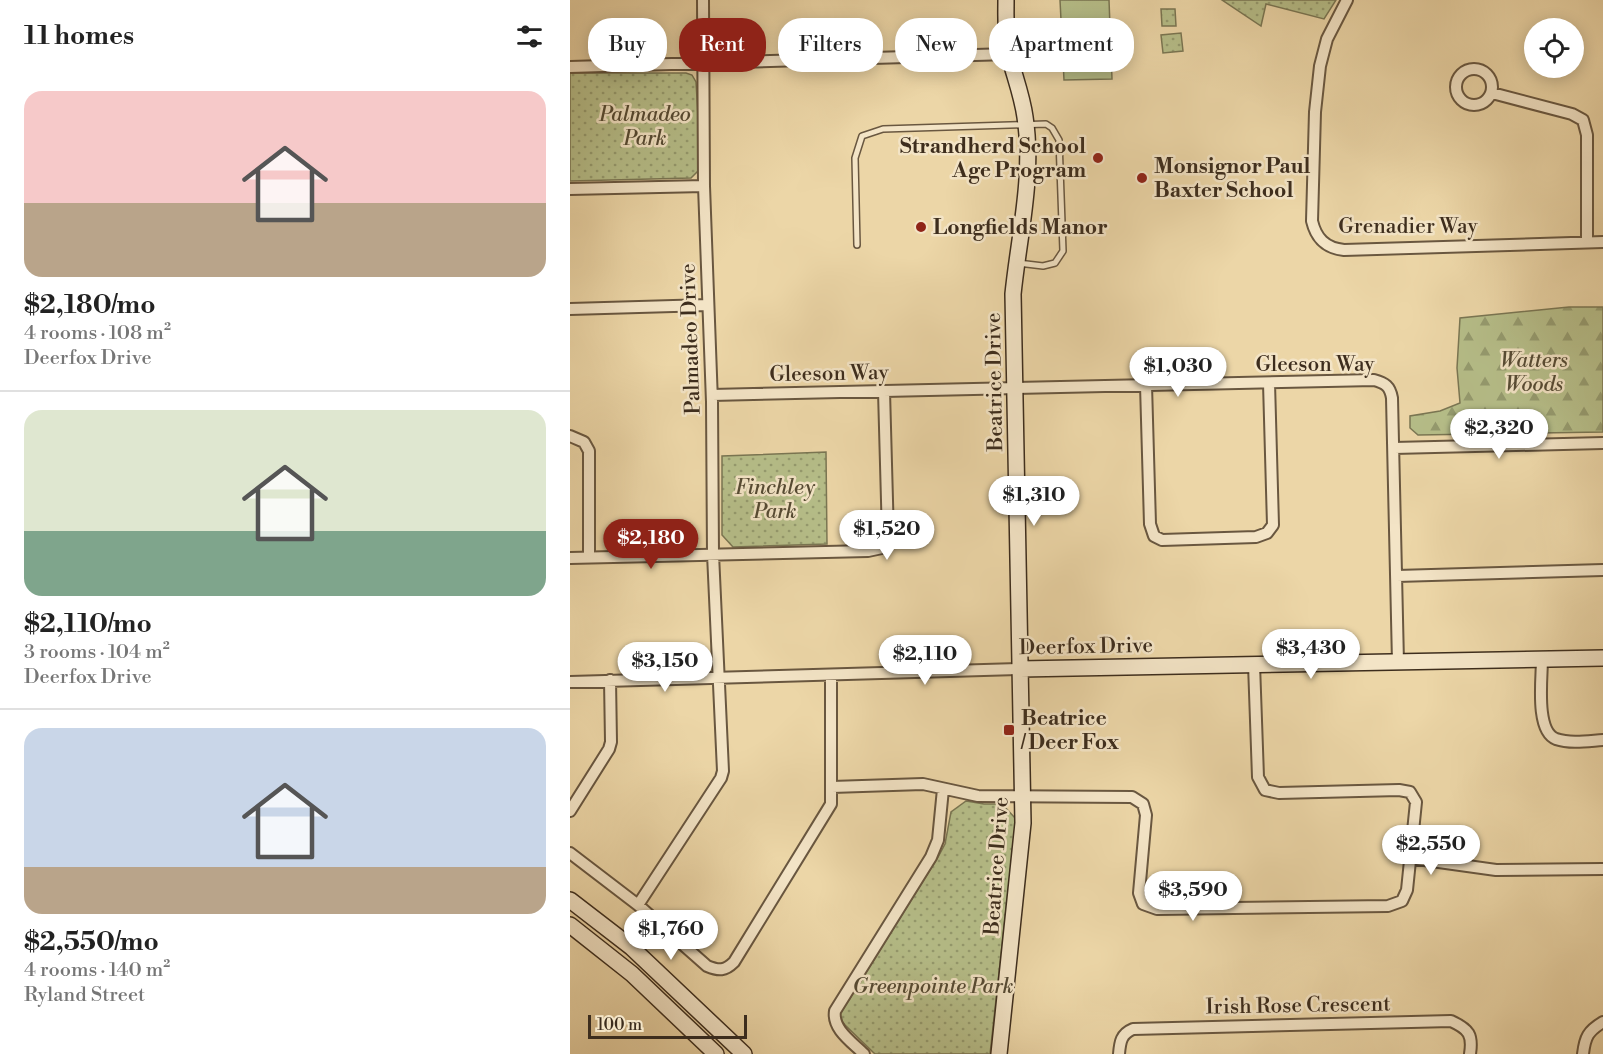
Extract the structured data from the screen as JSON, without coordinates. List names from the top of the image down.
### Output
{
  "streets": {
    "street": [
      "Grenadier Way",
      "Palmadeo Drive",
      "Gleeson Way",
      "Beatrice Drive",
      "Deerfox Drive",
      "Irish Rose Crescent"
    ]
  },
  "crossings": [
    ["Palmadeo Drive", "Gleeson Way"],
    ["Palmadeo Drive", "Deerfox Drive"],
    ["Gleeson Way", "Beatrice Drive"],
    ["Gleeson Way", "Deerfox Drive"],
    ["Beatrice Drive", "Deerfox Drive"]
  ],
  "parks": [
    "Palmadeo Park",
    "Watters Woods",
    "Finchley Park",
    "Greenpointe Park"
  ],
  "places": {
    "other": ["Strandherd School Age Program", "Monsignor Paul Baxter School", "Longfields Manor"],
    "transit": ["Beatrice / Deer Fox"]
  },
  "scale_bar": "100 m",
  "page": {
    "heading": "11 homes",
    "chip": [
      "Buy",
      "Rent",
      "Filters",
      "New",
      "Apartment"
    ],
    "list": [
      {
        "name": "$2,180/mo",
        "note": "4 rooms · 108 m² · Deerfox Drive"
      },
      {
        "name": "$2,110/mo",
        "note": "3 rooms · 104 m² · Deerfox Drive"
      },
      {
        "name": "$2,550/mo",
        "note": "4 rooms · 140 m² · Ryland Street"
      }
    ],
    "price": [
      "$1,030",
      "$2,320",
      "$1,310",
      "$1,520",
      "$2,180",
      "$3,430",
      "$2,110",
      "$3,150",
      "$2,550",
      "$3,590",
      "$1,760"
    ],
    "scale": "100 m"
  }
}
